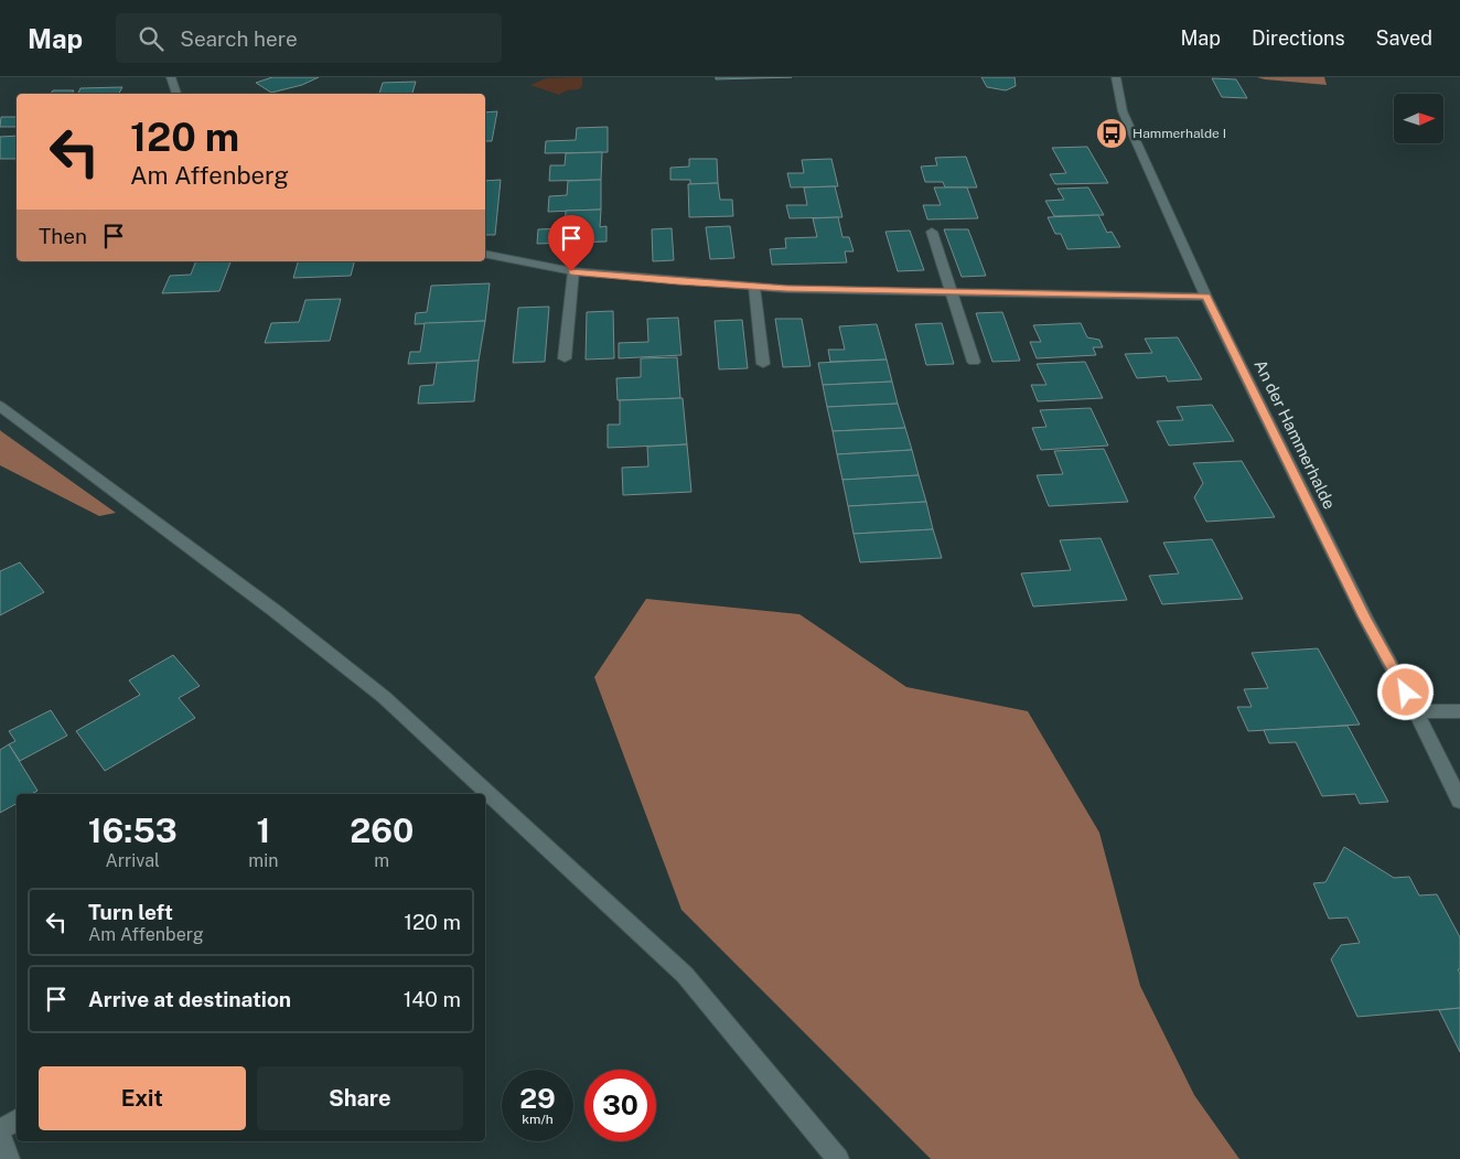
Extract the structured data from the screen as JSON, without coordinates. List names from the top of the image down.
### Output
{
  "streets": {
    "street": ["An der Hammerhalde"]
  },
  "places": {
    "bus stop": ["Hammerhalde I"]
  },
  "north": "right",
  "page": {
    "header": "Map",
    "search": "Search here",
    "nav": ["Map", "Directions", "Saved"],
    "turn": ["120 m", "Am Affenberg"],
    "then": "Then",
    "eta": [
      "16:53",
      "Arrival",
      "1",
      "min",
      "260",
      "m"
    ],
    "list": [
      {
        "name": "Turn left",
        "note": "Am Affenberg",
        "value": "120 m"
      },
      {
        "name": "Arrive at destination",
        "value": "140 m"
      }
    ],
    "buttons": ["Exit", "Share"],
    "speed": "29 km/h",
    "limit": "30"
  }
}
